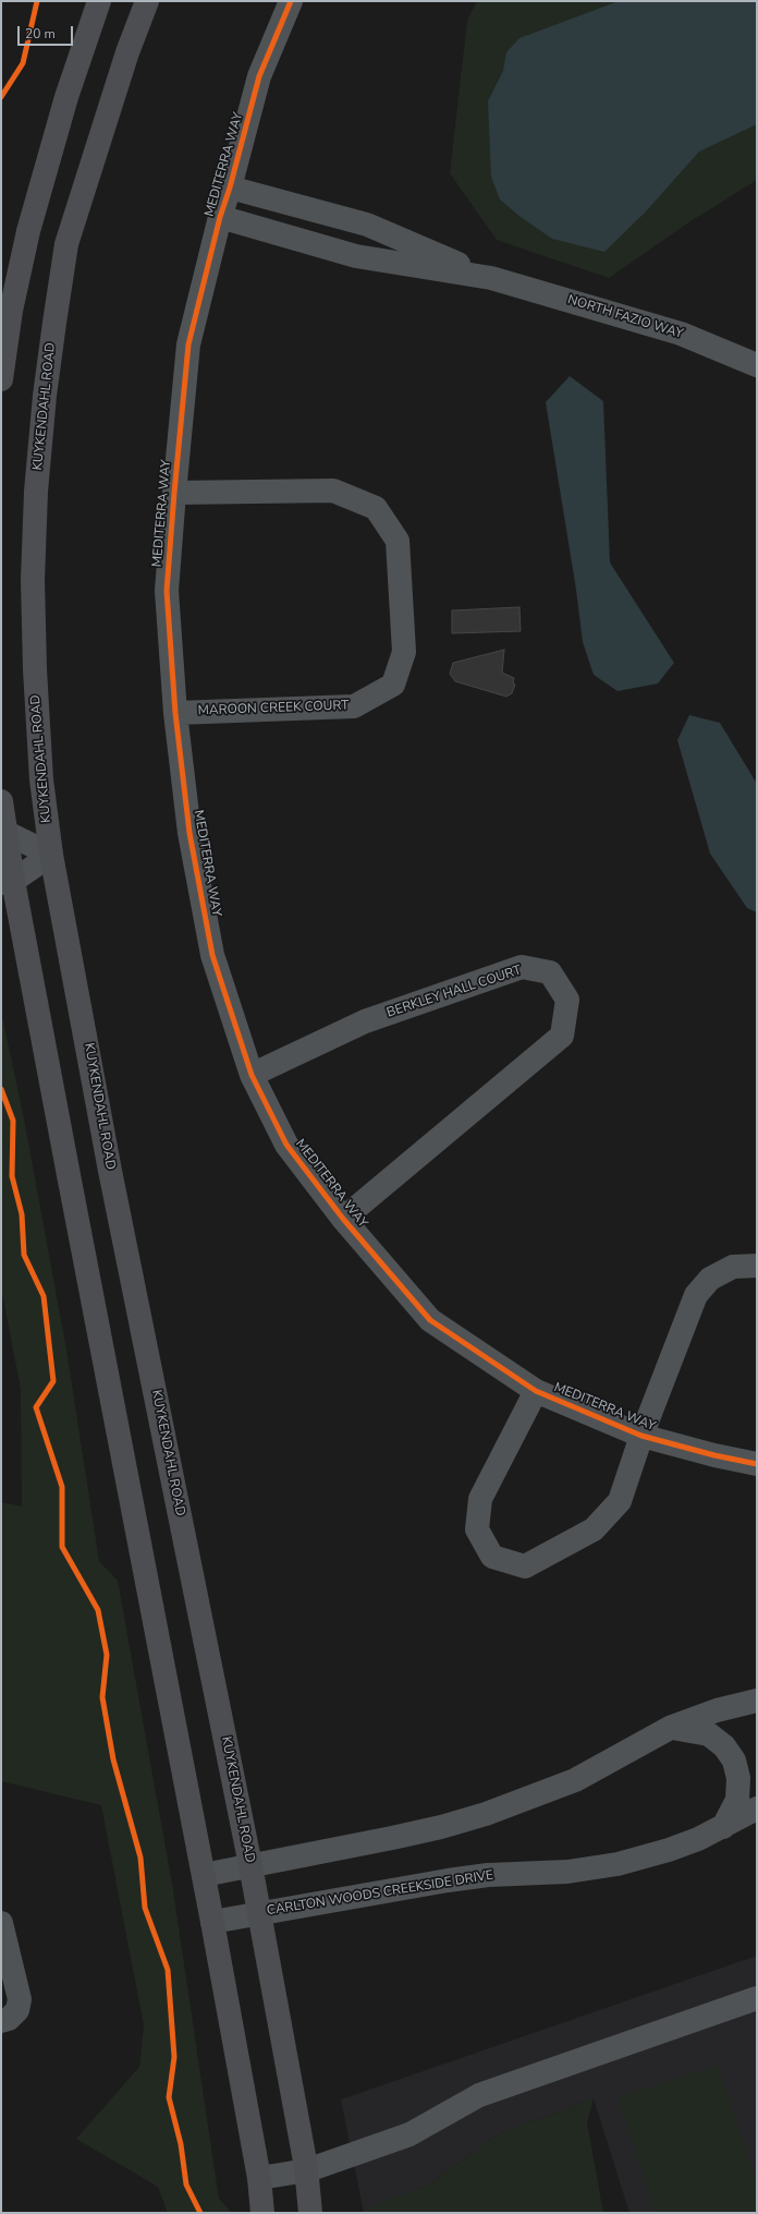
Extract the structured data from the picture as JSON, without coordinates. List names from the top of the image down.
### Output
{
  "streets": {
    "main road": ["KUYKENDAHL ROAD"],
    "street": [
      "MEDITERRA WAY",
      "NORTH FAZIO WAY",
      "MAROON CREEK COURT",
      "BERKLEY HALL COURT",
      "CARLTON WOODS CREEKSIDE DRIVE"
    ]
  },
  "crossings": [
    ["MEDITERRA WAY", "NORTH FAZIO WAY"],
    ["MEDITERRA WAY", "MAROON CREEK COURT"],
    ["MEDITERRA WAY", "BERKLEY HALL COURT"],
    ["KUYKENDAHL ROAD", "CARLTON WOODS CREEKSIDE DRIVE"]
  ],
  "scale_bar": "20 m"
}
